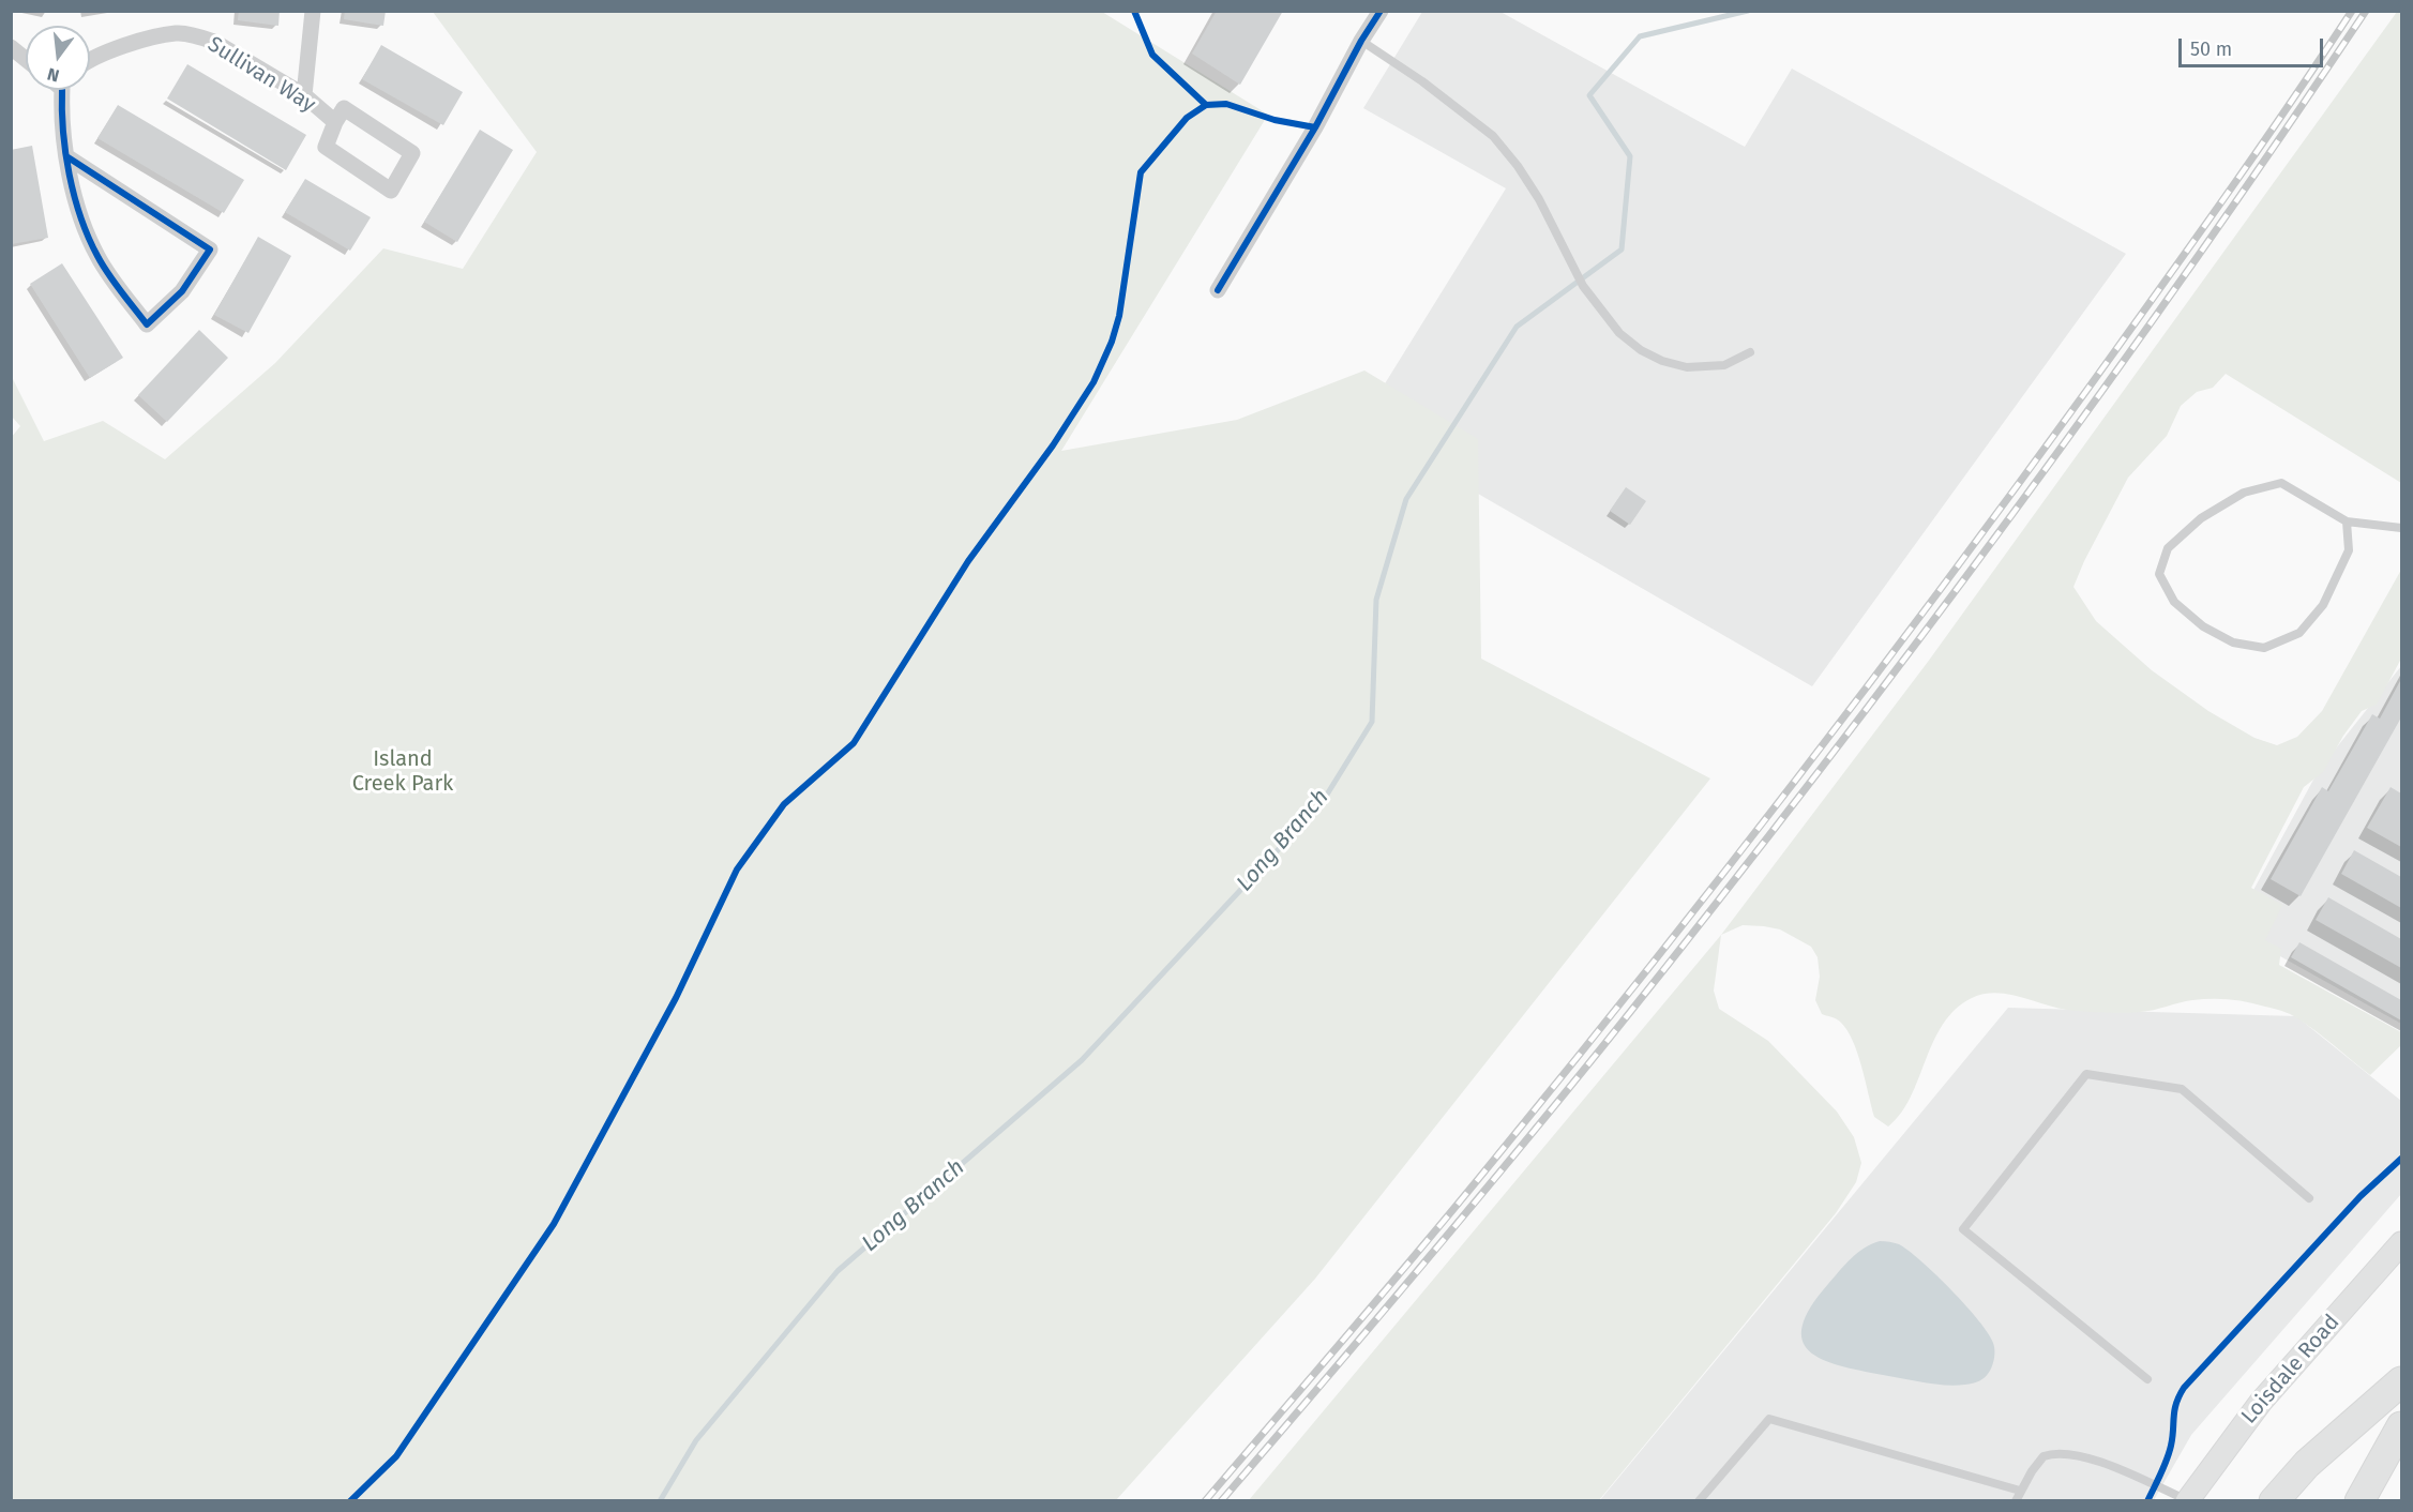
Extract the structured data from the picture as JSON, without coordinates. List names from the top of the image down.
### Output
{
  "streets": {
    "main road": ["Loisdale Road"],
    "street": ["Sullivan Way"]
  },
  "water": ["Long Branch"],
  "parks": ["Island Creek Park"],
  "scale_bar": "50 m",
  "north": "bottom"
}
